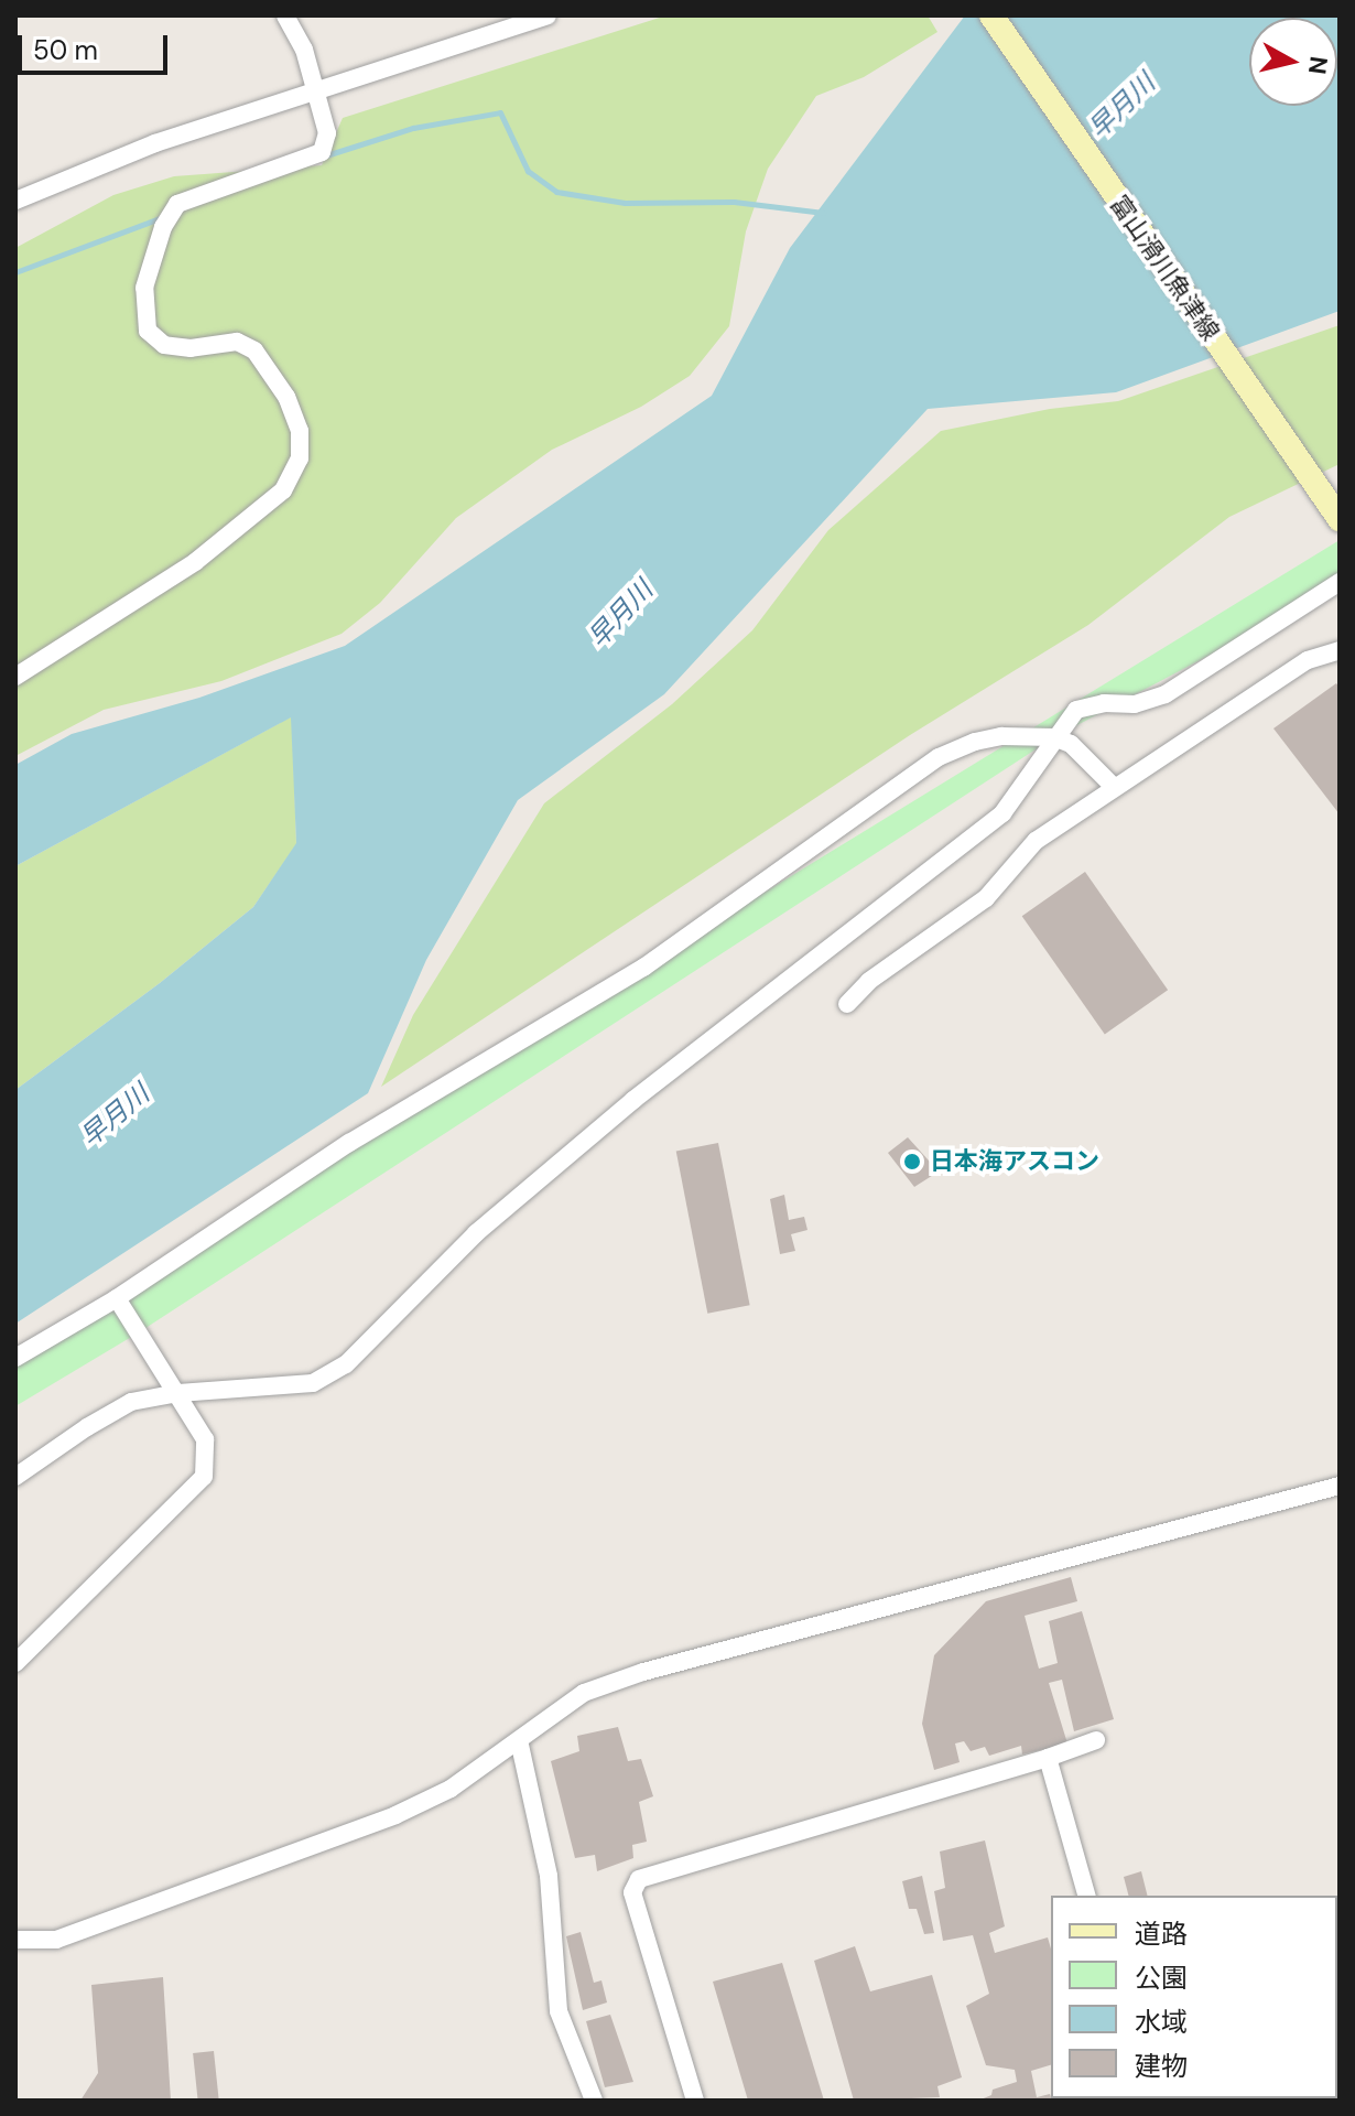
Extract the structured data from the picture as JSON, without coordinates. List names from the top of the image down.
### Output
{
  "streets": {
    "main road": ["富山滑川魚津線"]
  },
  "water": ["早月川"],
  "places": ["日本海アスコン"],
  "legend": [
    "道路",
    "公園",
    "水域",
    "建物"
  ],
  "scale_bar": "50 m",
  "north": "right"
}
